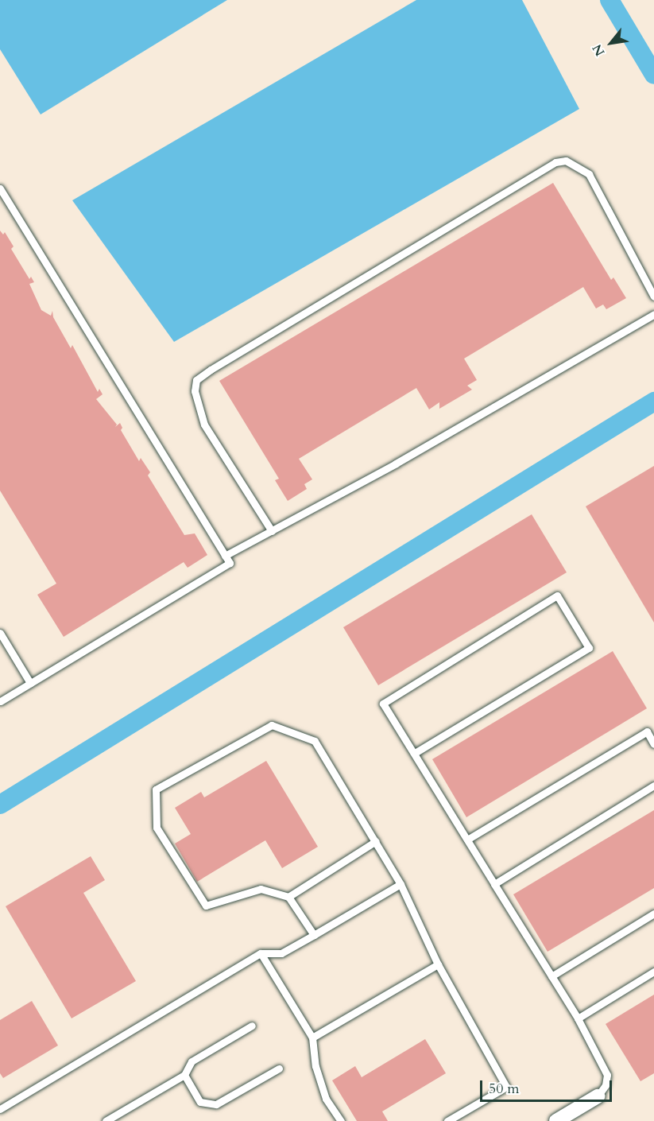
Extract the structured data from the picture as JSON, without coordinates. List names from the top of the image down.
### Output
{
  "scale_bar": "50 m",
  "north": "bottom left"
}
